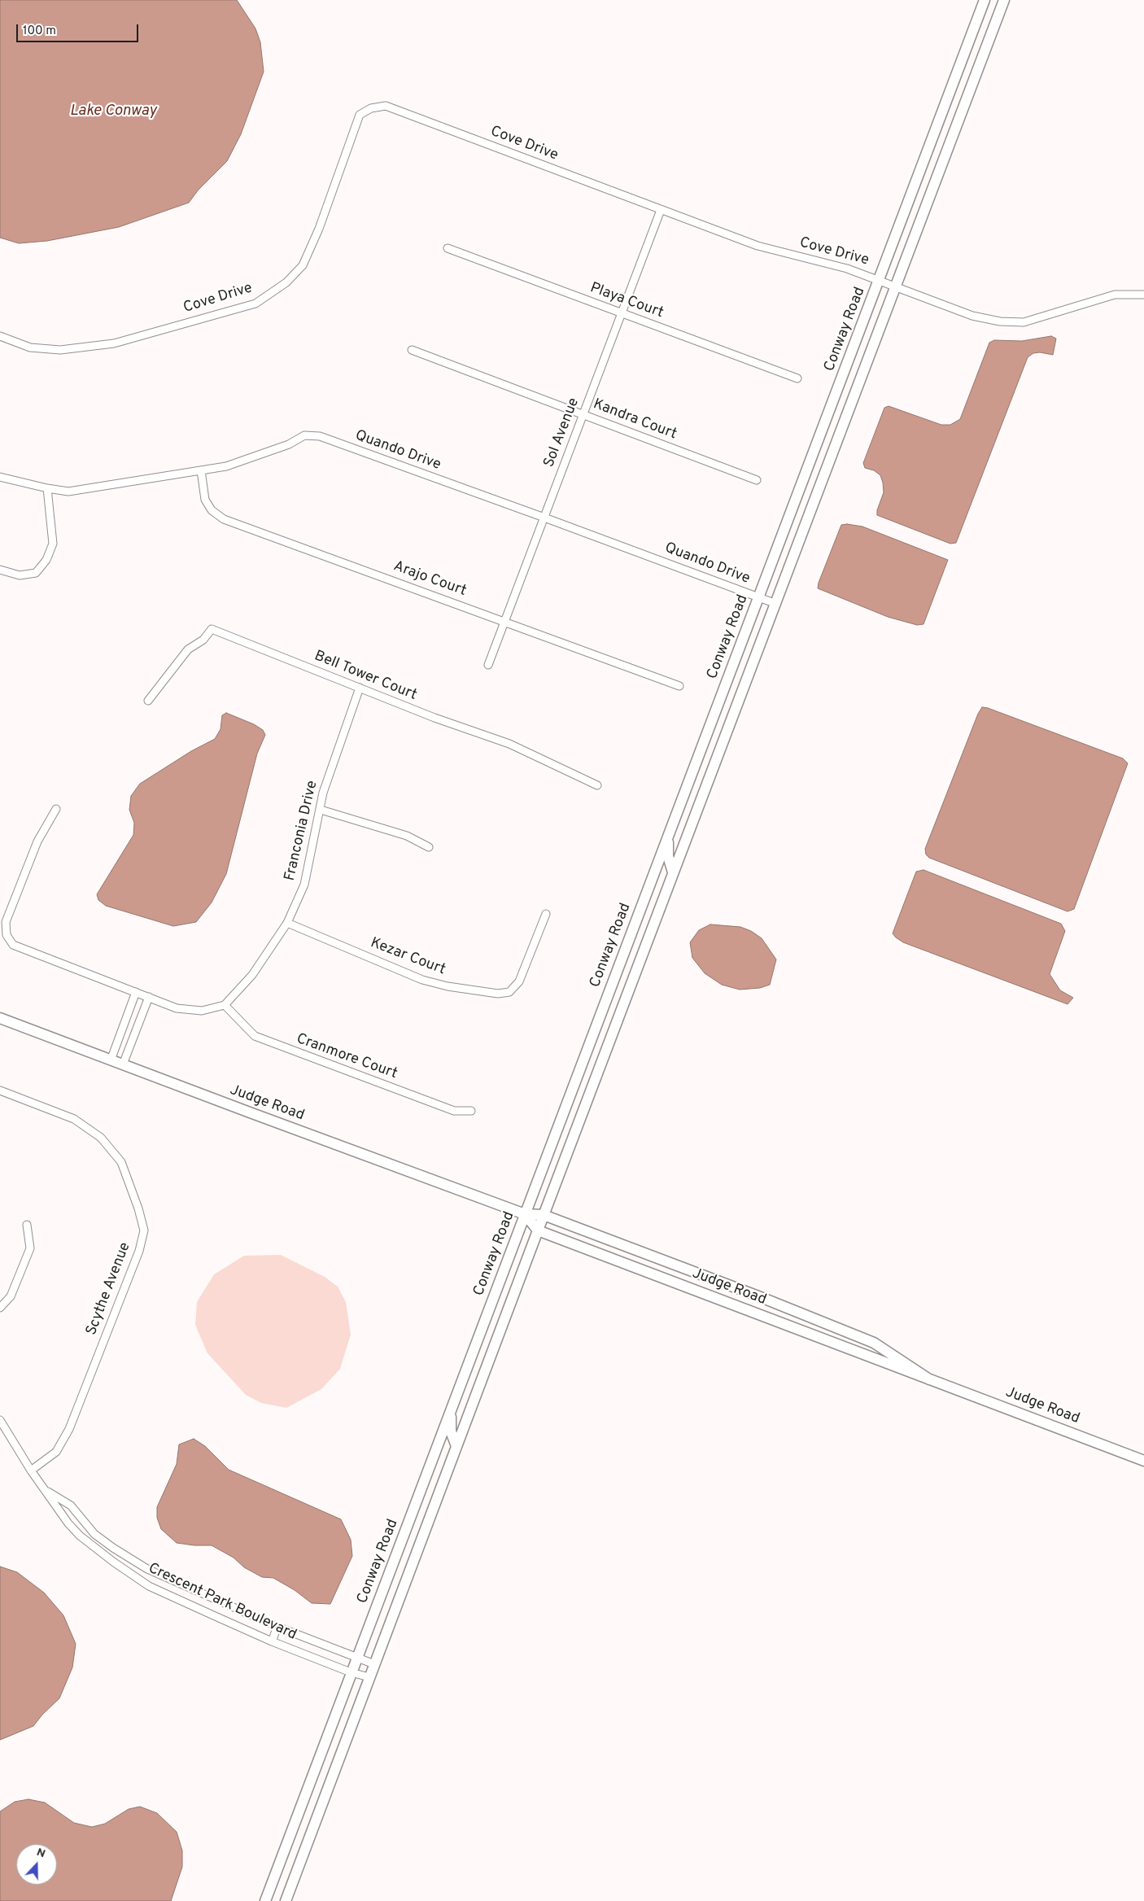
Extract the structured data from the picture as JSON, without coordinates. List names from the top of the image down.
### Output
{
  "streets": {
    "main road": ["Conway Road", "Judge Road"],
    "street": [
      "Cove Drive",
      "Playa Court",
      "Kandra Court",
      "Sol Avenue",
      "Quando Drive",
      "Arajo Court",
      "Bell Tower Court",
      "Franconia Drive",
      "Kezar Court",
      "Cranmore Court",
      "Scythe Avenue",
      "Crescent Park Boulevard"
    ]
  },
  "crossings": [
    ["Cove Drive", "Conway Road"],
    ["Cove Drive", "Sol Avenue"],
    ["Playa Court", "Sol Avenue"],
    ["Conway Road", "Quando Drive"],
    ["Conway Road", "Judge Road"],
    ["Conway Road", "Crescent Park Boulevard"],
    ["Kandra Court", "Sol Avenue"],
    ["Sol Avenue", "Quando Drive"],
    ["Sol Avenue", "Arajo Court"],
    ["Quando Drive", "Arajo Court"],
    ["Bell Tower Court", "Franconia Drive"],
    ["Franconia Drive", "Kezar Court"],
    ["Franconia Drive", "Cranmore Court"],
    ["Scythe Avenue", "Crescent Park Boulevard"]
  ],
  "water": ["Lake Conway"],
  "scale_bar": "100 m",
  "north": "top"
}
